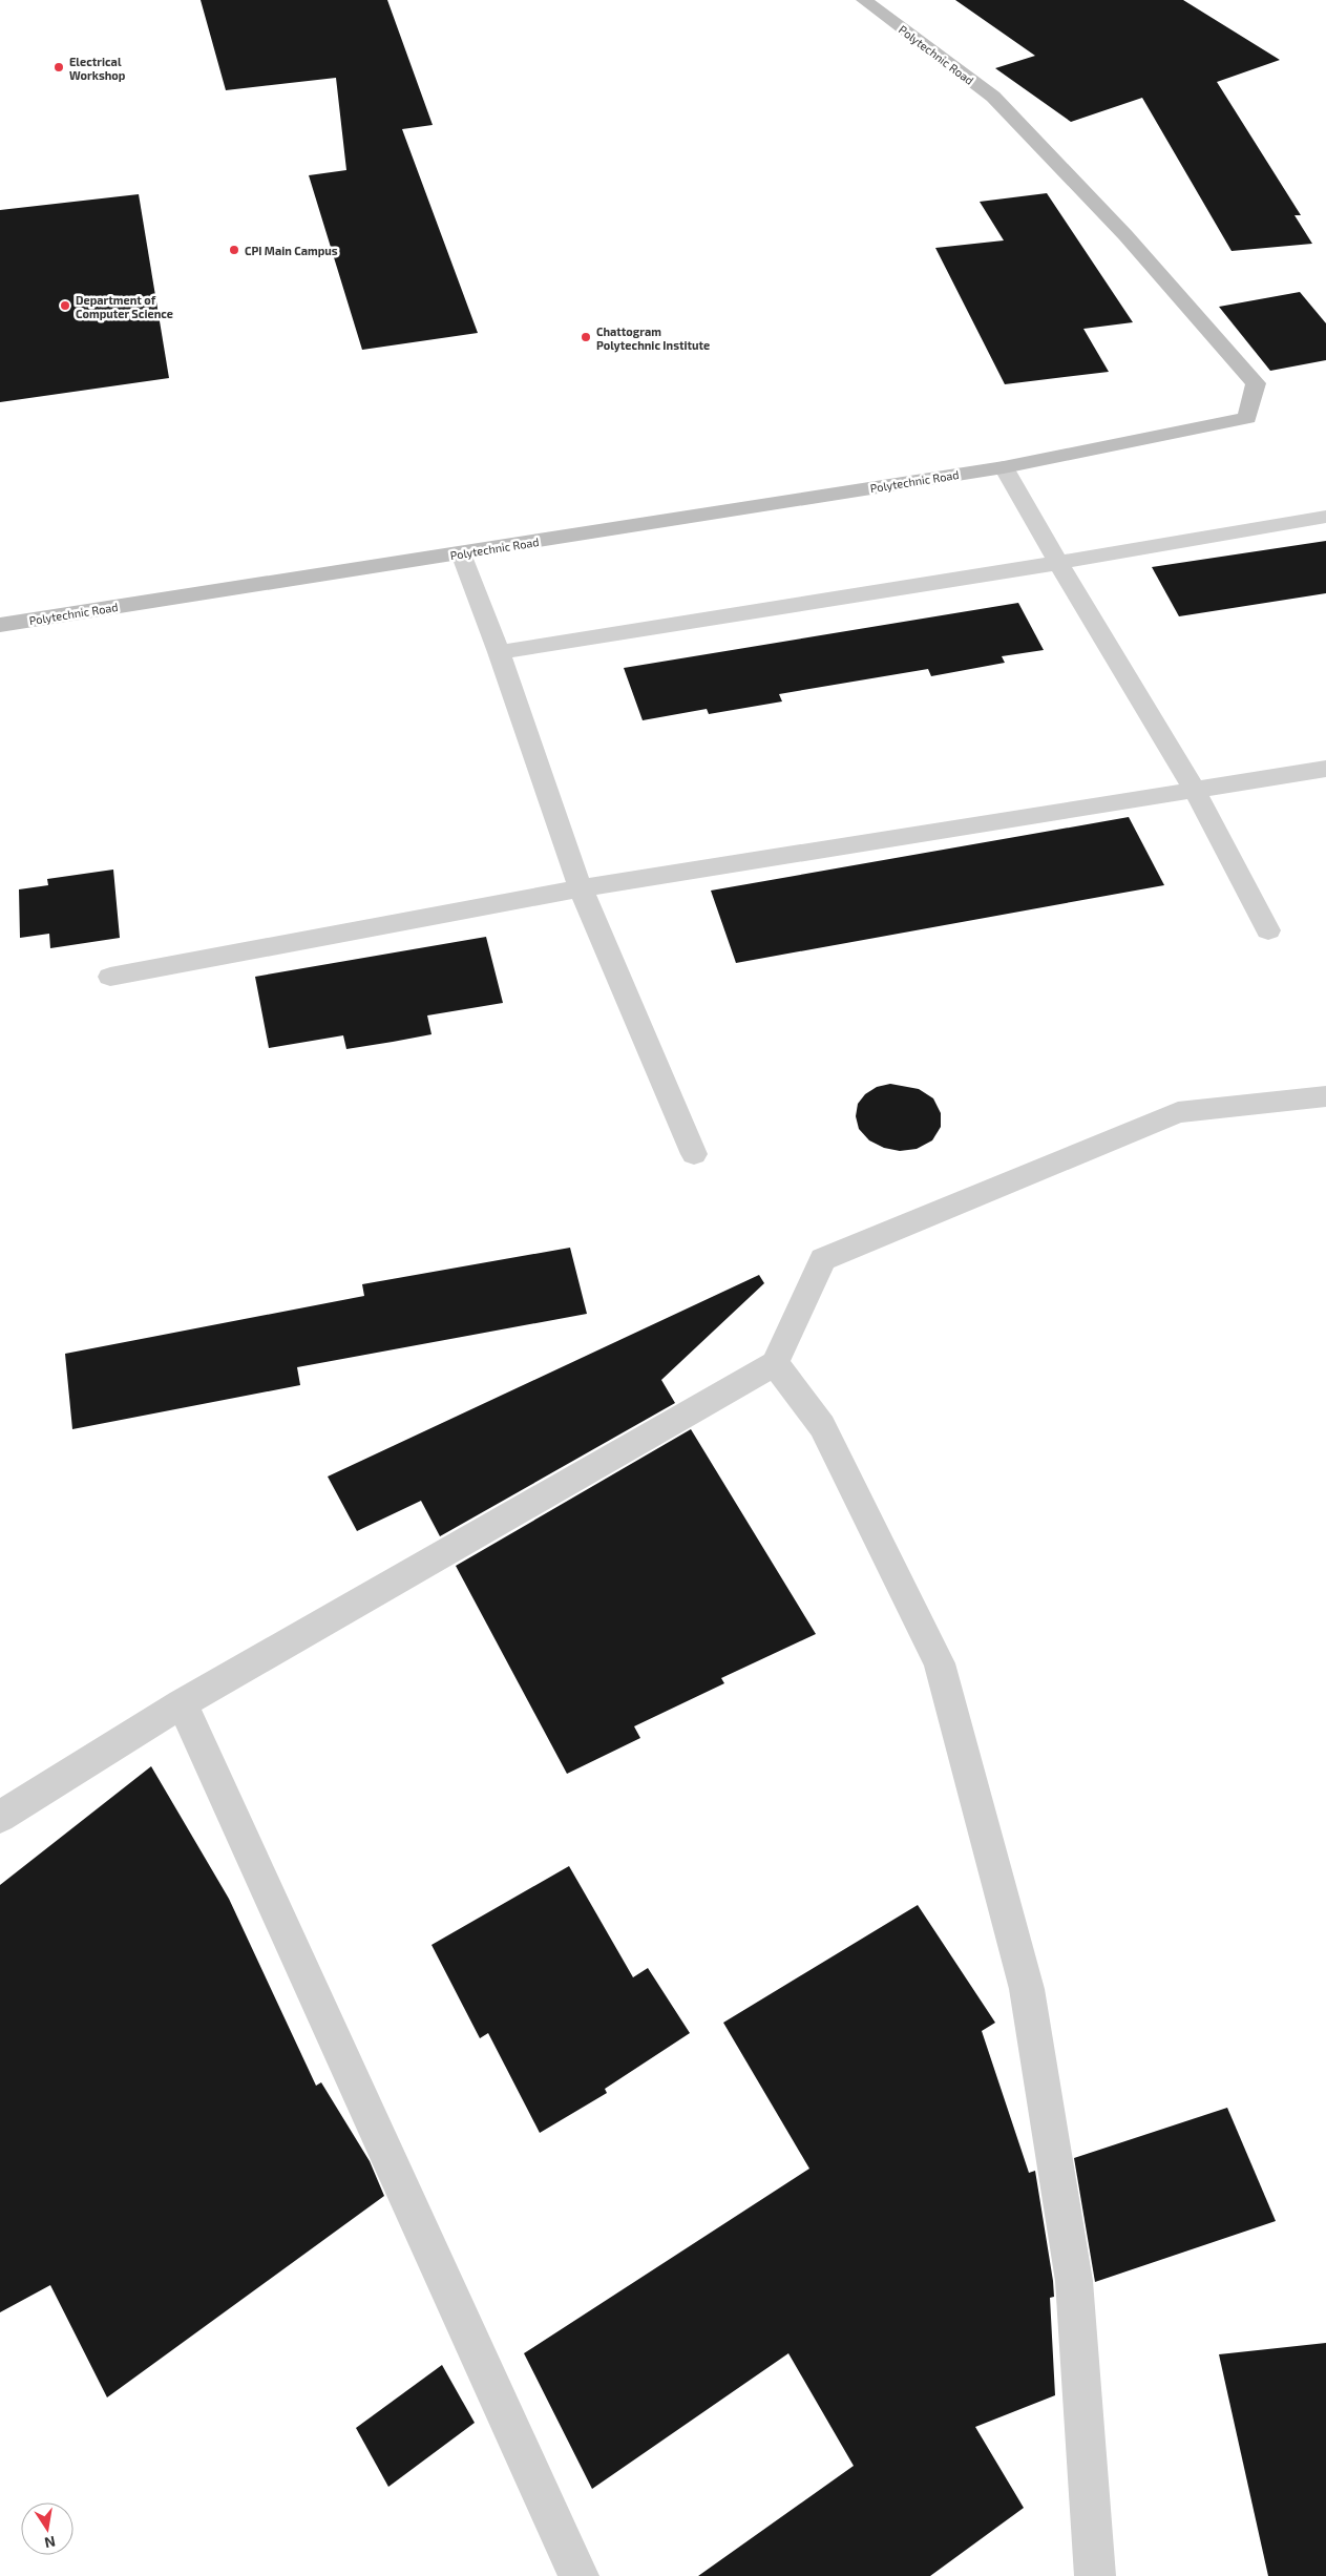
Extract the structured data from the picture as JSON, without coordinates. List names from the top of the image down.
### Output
{
  "streets": {
    "main road": ["Polytechnic Road"]
  },
  "places": [
    "Electrical Workshop",
    "CPI Main Campus",
    "Department of Computer Science",
    "Chattogram Polytechnic Institute"
  ],
  "north": "bottom"
}
